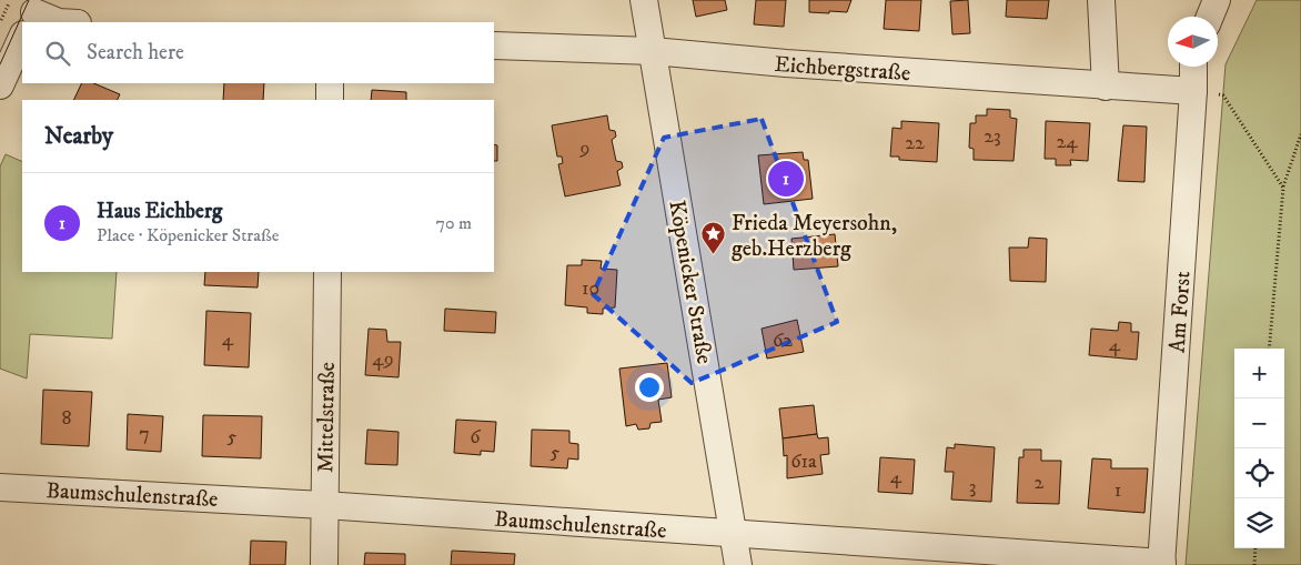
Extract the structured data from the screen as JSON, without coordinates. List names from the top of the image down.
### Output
{
  "streets": {
    "street": [
      "Eichbergstraße",
      "Köpenicker Straße",
      "Am Forst",
      "Mittelstraße",
      "Baumschulenstraße"
    ]
  },
  "crossings": [
    ["Eichbergstraße", "Köpenicker Straße"],
    ["Eichbergstraße", "Am Forst"],
    ["Köpenicker Straße", "Baumschulenstraße"],
    ["Am Forst", "Baumschulenstraße"],
    ["Mittelstraße", "Baumschulenstraße"]
  ],
  "places": {
    "place": ["Frieda Meyersohn, geb.Herzberg"]
  },
  "house_numbers": [
    "23",
    "24",
    "22",
    "9",
    "10",
    "4",
    "62",
    "4",
    "49",
    "8",
    "7",
    "5",
    "6",
    "5",
    "61a",
    "4",
    "2",
    "3",
    "1"
  ],
  "north": "left",
  "page": {
    "search": "Search here",
    "heading": "Nearby",
    "pins": "1",
    "list": [
      {
        "mark": "1",
        "name": "Haus Eichberg",
        "note": "Place · Köpenicker Straße",
        "value": "70 m"
      }
    ],
    "map_buttons": ["+", "−"]
  }
}
